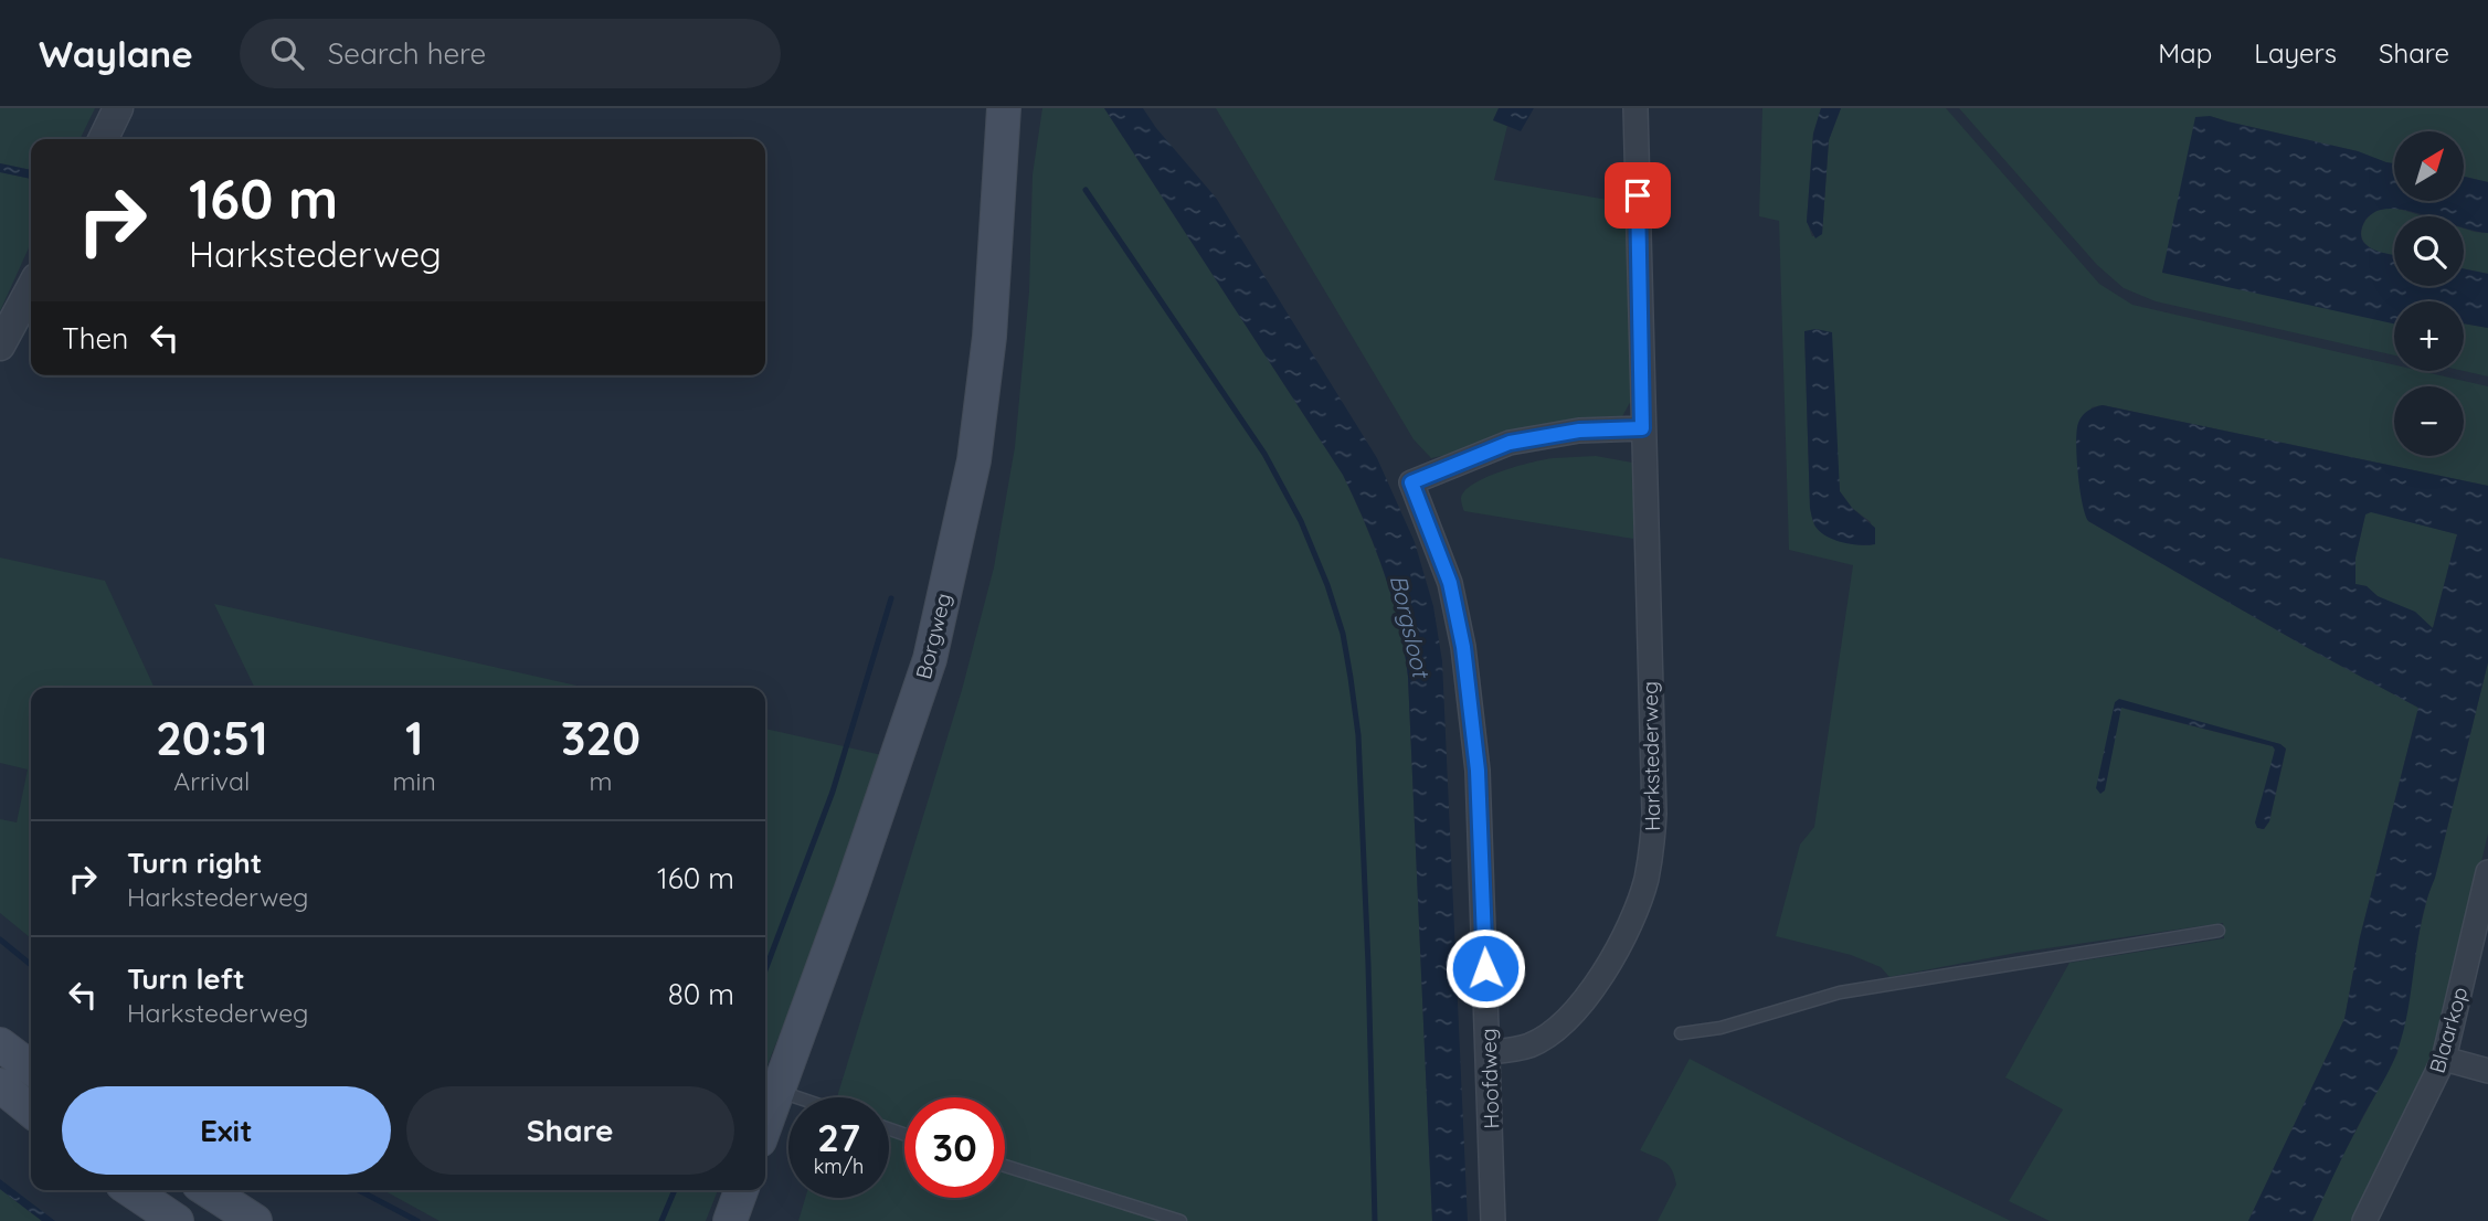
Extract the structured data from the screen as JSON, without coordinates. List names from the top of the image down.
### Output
{
  "streets": {
    "main road": ["Borgweg"],
    "street": ["Harkstederweg", "Blaarkop", "Hoofdweg"]
  },
  "crossings": [
    ["Harkstederweg", "Hoofdweg"]
  ],
  "water": ["Borgsloot"],
  "north": "top right",
  "page": {
    "header": "Waylane",
    "search": "Search here",
    "nav": ["Map", "Layers", "Share"],
    "map_buttons": ["+", "−"],
    "turn": ["160 m", "Harkstederweg"],
    "then": "Then",
    "eta": [
      "20:51",
      "Arrival",
      "1",
      "min",
      "320",
      "m"
    ],
    "list": [
      {
        "name": "Turn right",
        "note": "Harkstederweg",
        "value": "160 m"
      },
      {
        "name": "Turn left",
        "note": "Harkstederweg",
        "value": "80 m"
      }
    ],
    "buttons": ["Exit", "Share"],
    "speed": "27 km/h",
    "limit": "30"
  }
}
